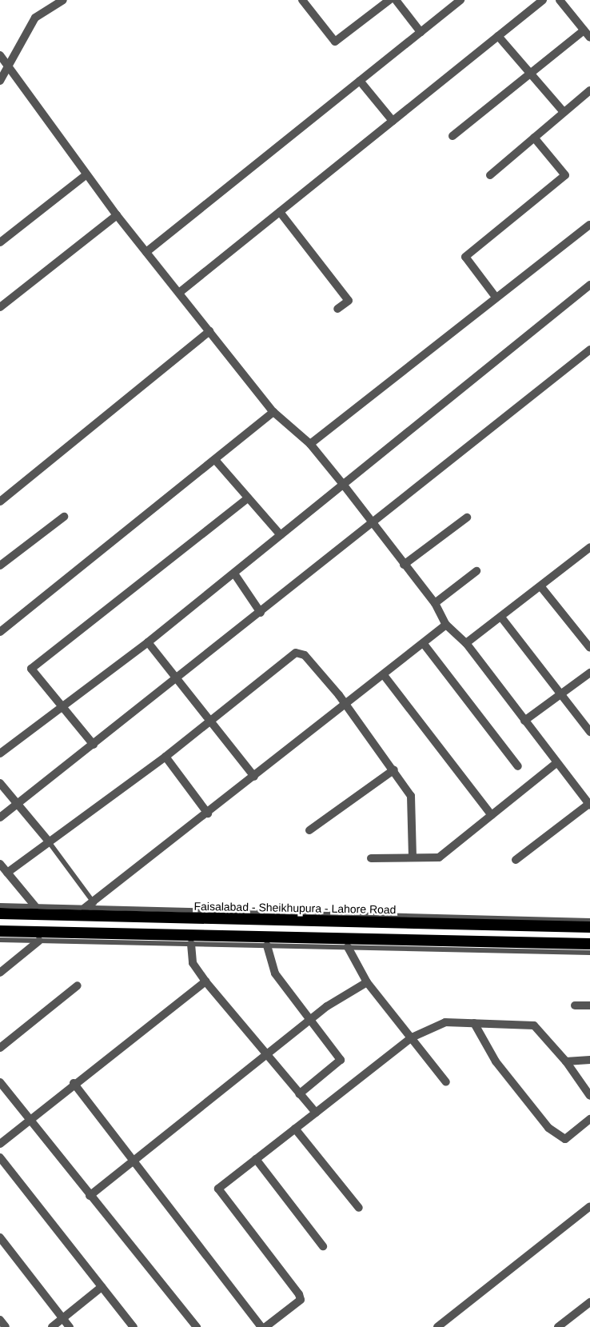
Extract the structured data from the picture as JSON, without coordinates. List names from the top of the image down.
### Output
{
  "streets": {
    "highway": ["Faisalabad - Sheikhupura - Lahore Road"]
  }
}
